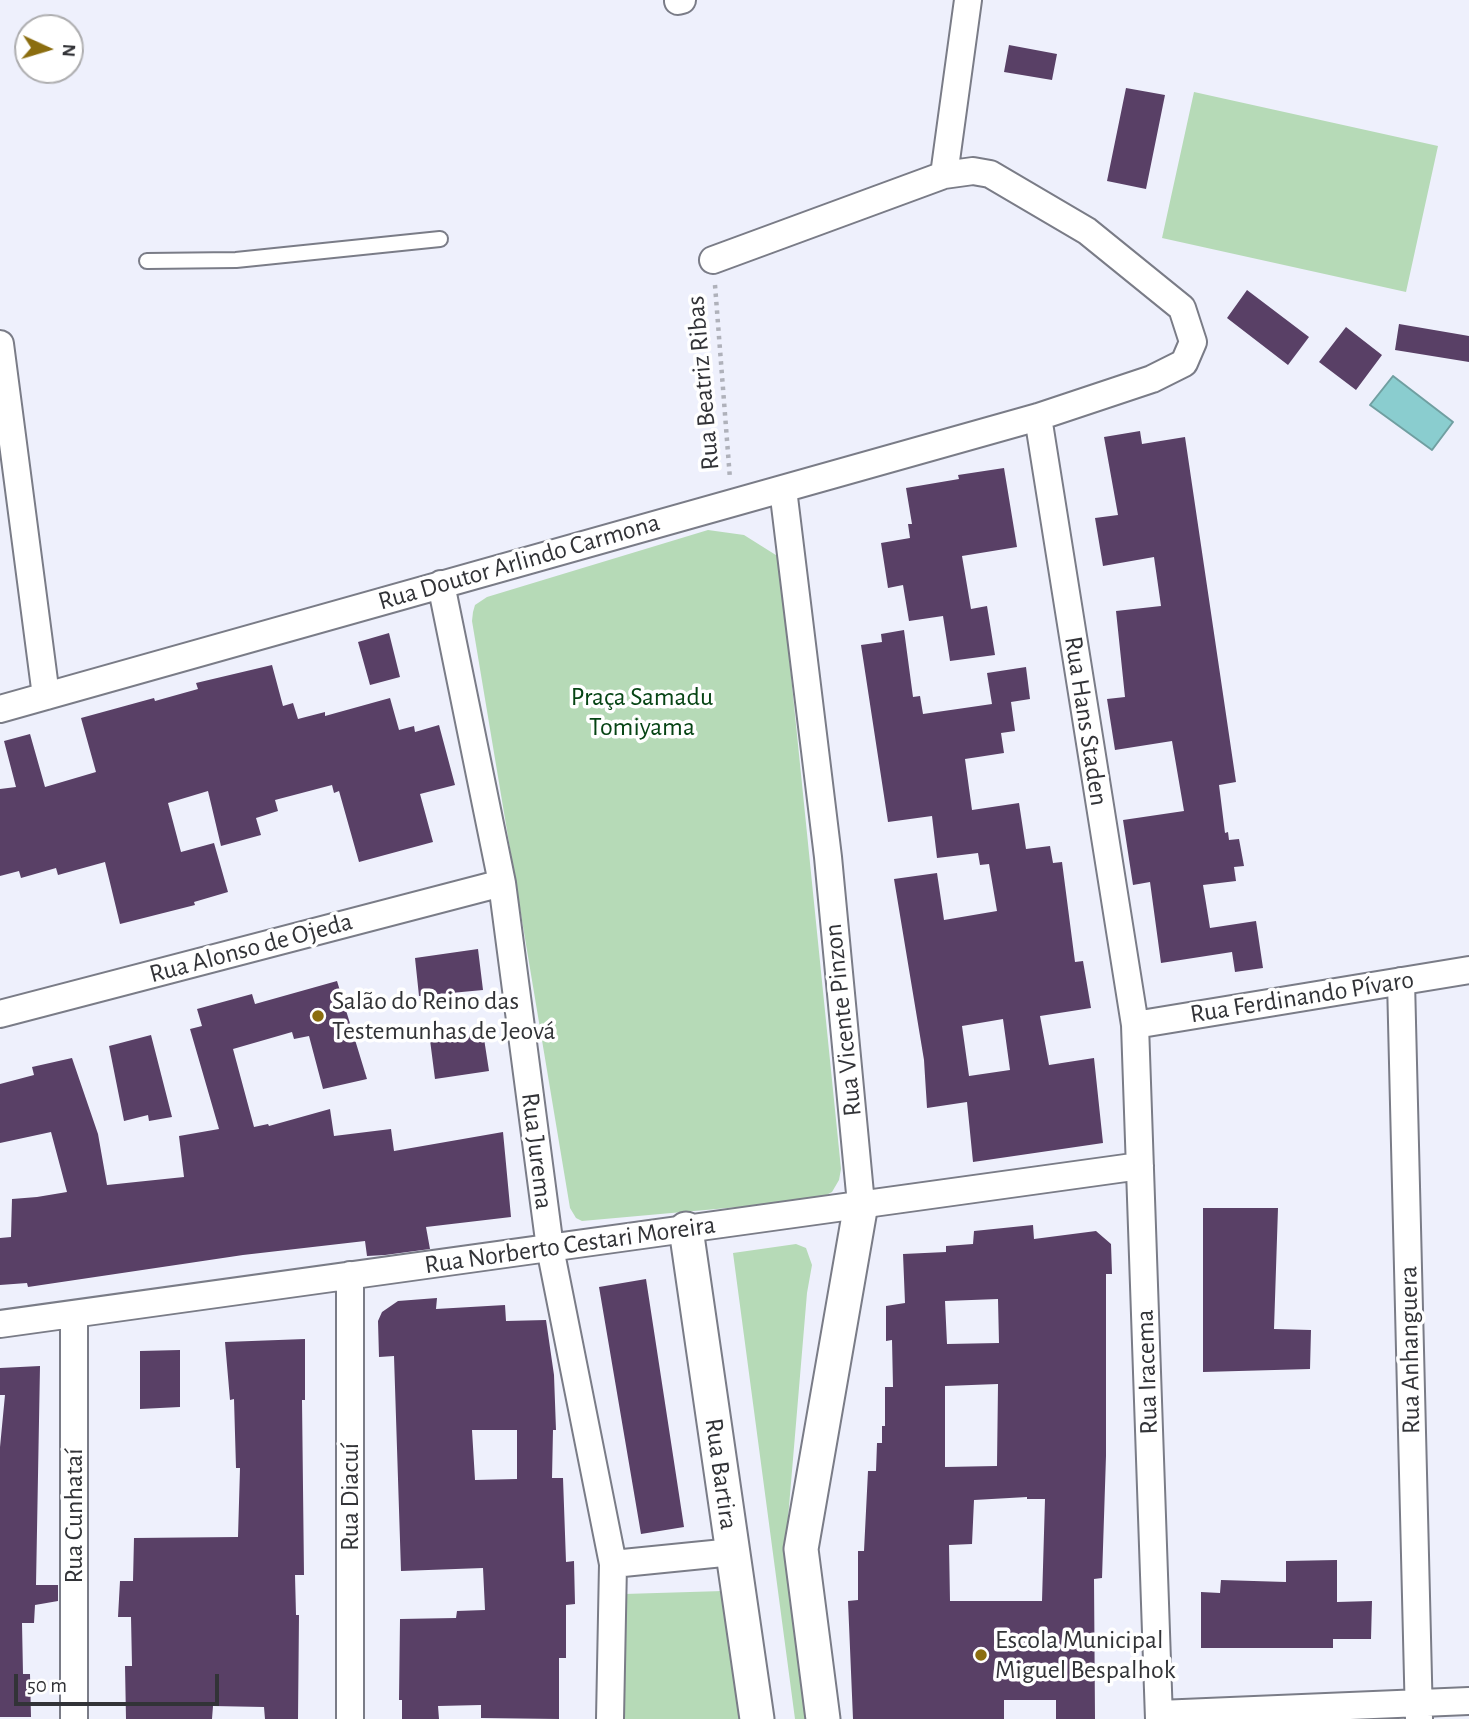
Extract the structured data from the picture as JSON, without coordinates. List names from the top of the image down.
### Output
{
  "streets": {
    "street": [
      "Rua Doutor Arlindo Carmona",
      "Rua Hans Staden",
      "Rua Alonso de Ojeda",
      "Rua Ferdinando Pívaro",
      "Rua Vicente Pinzon",
      "Rua Jurema",
      "Rua Norberto Cestari Moreira",
      "Rua Anhanguera",
      "Rua Iracema",
      "Rua Bartira",
      "Rua Diacuí",
      "Rua Cunhataí"
    ],
    "path": ["Rua Beatriz Ribas"]
  },
  "crossings": [
    ["Rua Beatriz Ribas", "Rua Doutor Arlindo Carmona"],
    ["Rua Doutor Arlindo Carmona", "Rua Hans Staden"],
    ["Rua Doutor Arlindo Carmona", "Rua Vicente Pinzon"],
    ["Rua Doutor Arlindo Carmona", "Rua Jurema"],
    ["Rua Hans Staden", "Rua Ferdinando Pívaro"],
    ["Rua Hans Staden", "Rua Iracema"],
    ["Rua Alonso de Ojeda", "Rua Jurema"],
    ["Rua Ferdinando Pívaro", "Rua Anhanguera"],
    ["Rua Ferdinando Pívaro", "Rua Iracema"],
    ["Rua Vicente Pinzon", "Rua Norberto Cestari Moreira"],
    ["Rua Jurema", "Rua Norberto Cestari Moreira"],
    ["Rua Norberto Cestari Moreira", "Rua Iracema"],
    ["Rua Norberto Cestari Moreira", "Rua Bartira"],
    ["Rua Norberto Cestari Moreira", "Rua Diacuí"],
    ["Rua Norberto Cestari Moreira", "Rua Cunhataí"]
  ],
  "parks": ["Praça Samadu Tomiyama"],
  "places": ["Salão do Reino das Testemunhas de Jeová", "Escola Municipal Miguel Bespalhok"],
  "scale_bar": "50 m",
  "north": "right"
}
